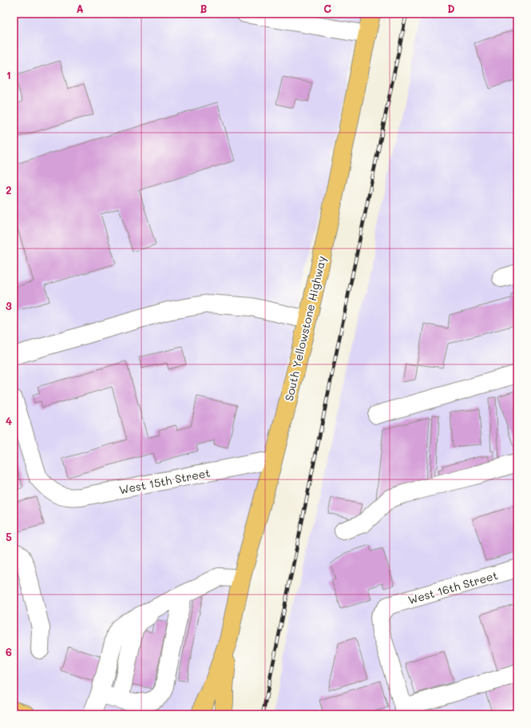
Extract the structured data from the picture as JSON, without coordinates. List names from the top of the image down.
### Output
{
  "streets": {
    "main road": ["South Yellowstone Highway"],
    "street": ["West 15th Street", "West 16th Street"]
  },
  "crossings": [
    ["South Yellowstone Highway", "West 15th Street"]
  ],
  "grid": {
    "columns": [
      "A",
      "B",
      "C",
      "D"
    ],
    "rows": [
      "1",
      "2",
      "3",
      "4",
      "5",
      "6"
    ]
  }
}
